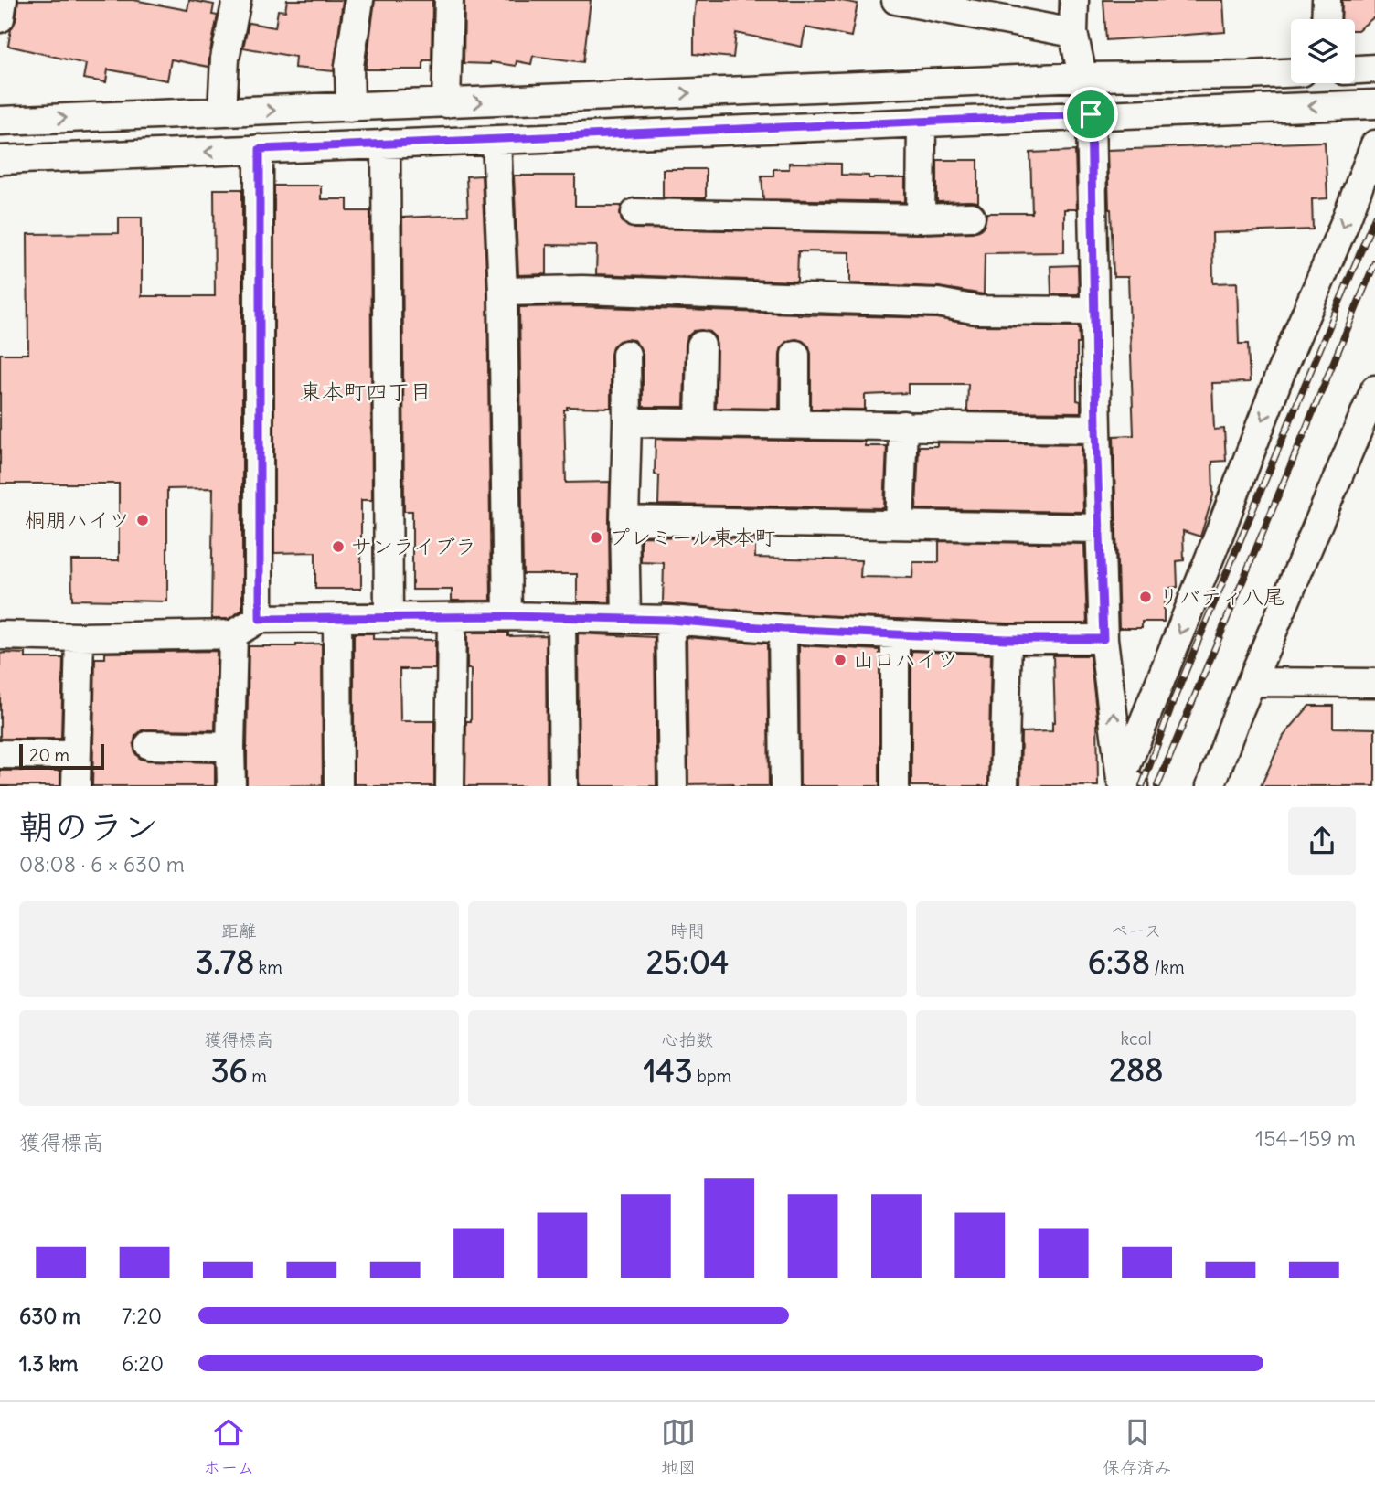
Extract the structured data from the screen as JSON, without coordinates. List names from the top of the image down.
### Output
{
  "districts": ["東本町四丁目"],
  "places": [
    "桐朋ハイツ",
    "プレミール東本町",
    "サンライブラ",
    "リバティ八尾",
    "山口ハイツ"
  ],
  "scale_bar": "20 m",
  "page": {
    "scale": "20 m",
    "heading": ["朝のラン", "08:08 · 6 × 630 m"],
    "stats": [
      ["距離", "3.78 km"],
      ["時間", "25:04"],
      ["ペース", "6:38 /km"],
      ["獲得標高", "36 m"],
      ["心拍数", "143 bpm"],
      ["kcal", "288"]
    ],
    "chart": ["獲得標高", "154–159 m"],
    "list": [
      {
        "name": "630 m",
        "note": "7:20"
      },
      {
        "name": "1.3 km",
        "note": "6:20"
      }
    ],
    "tabs": ["ホーム", "地図", "保存済み"]
  }
}
